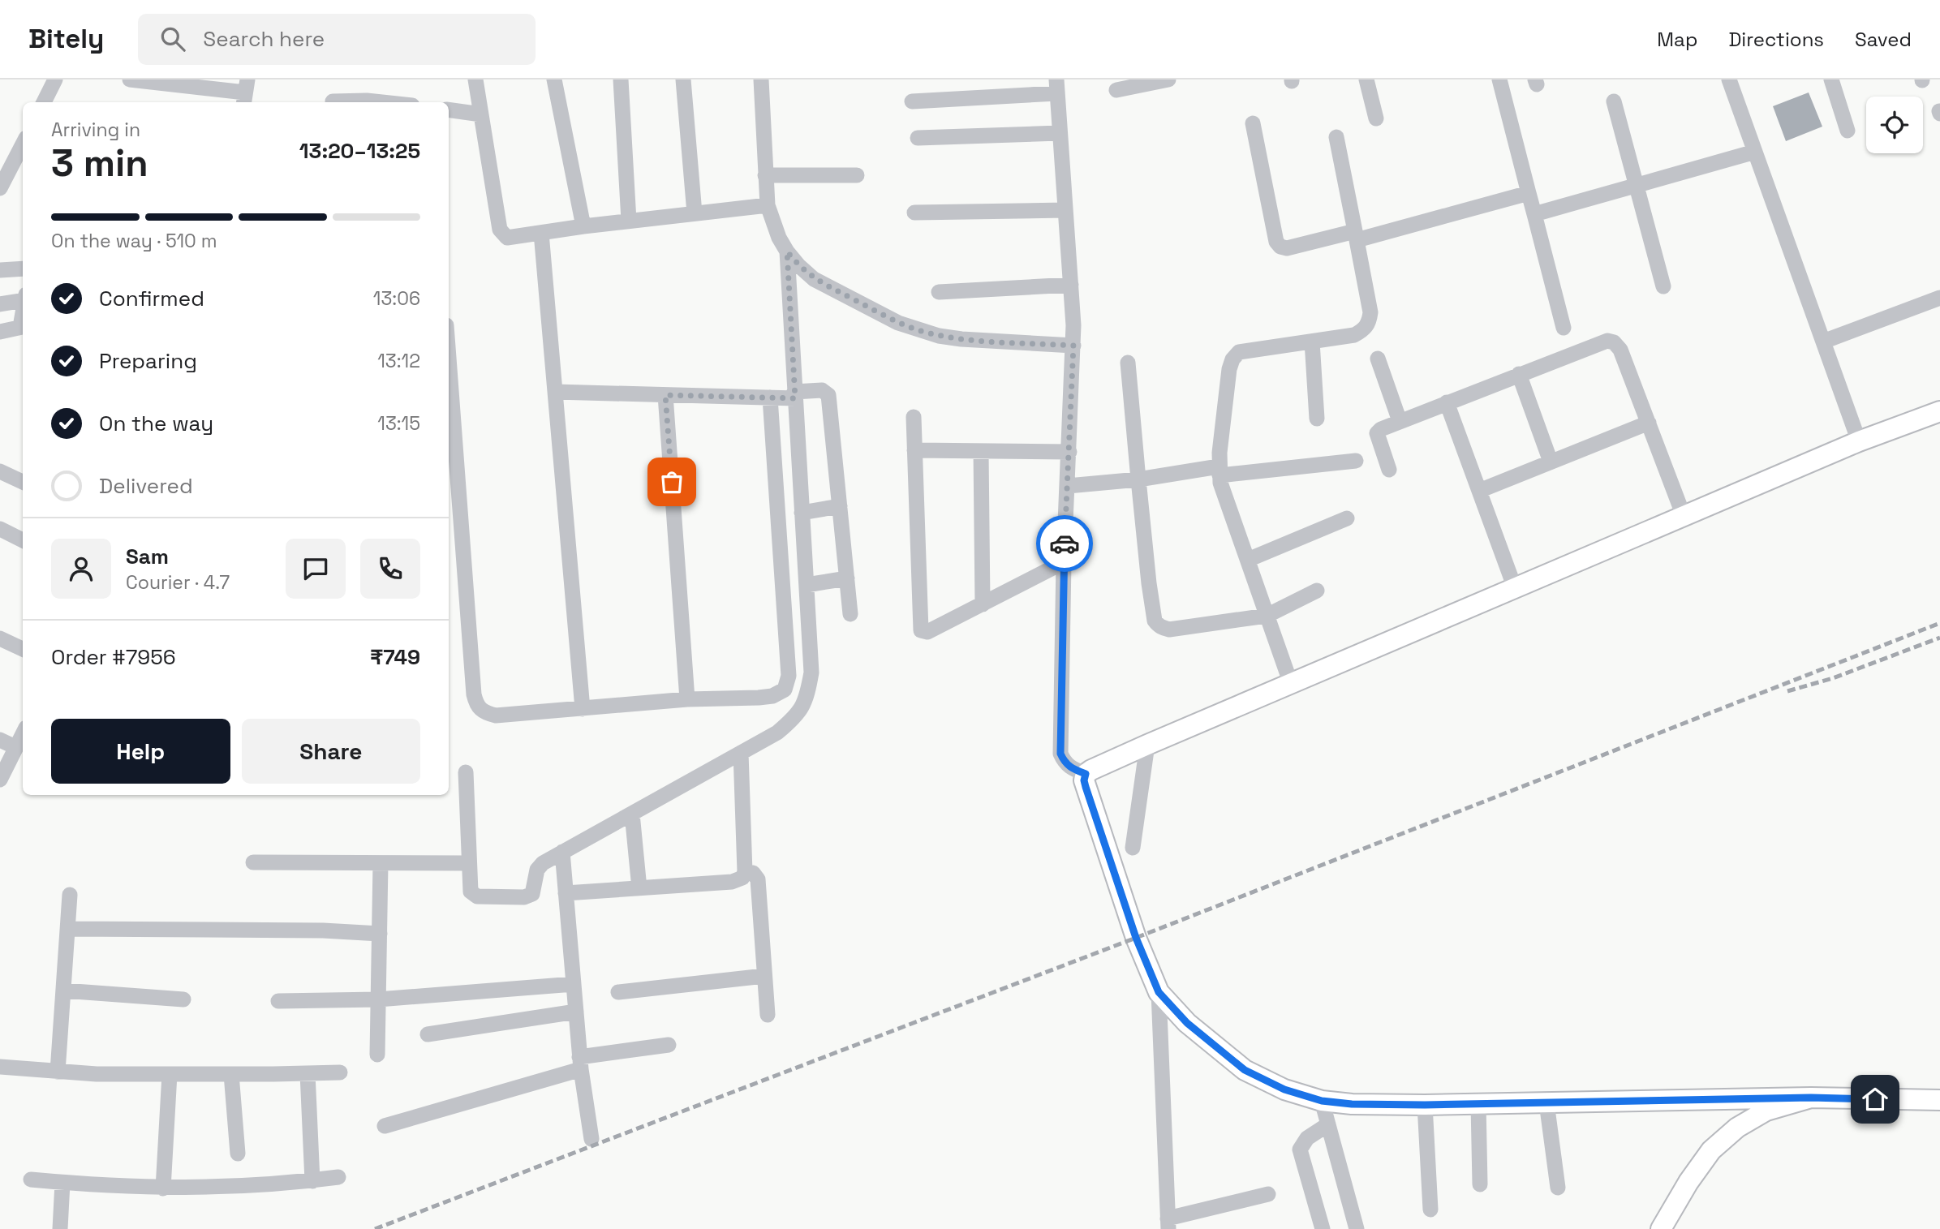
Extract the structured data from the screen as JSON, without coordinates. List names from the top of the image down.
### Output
{
  "page": {
    "header": "Bitely",
    "search": "Search here",
    "nav": ["Map", "Directions", "Saved"],
    "heading": ["3 min", "Arriving in", "13:20–13:25"],
    "panel": [
      "Sam",
      "Courier · 4.7",
      "Order #7956",
      "₹749"
    ],
    "bar": "On the way · 510 m",
    "list": [
      ["Confirmed", "13:06"],
      ["Preparing", "13:12"],
      ["On the way", "13:15"],
      "Delivered"
    ],
    "buttons": ["Help", "Share"]
  }
}
